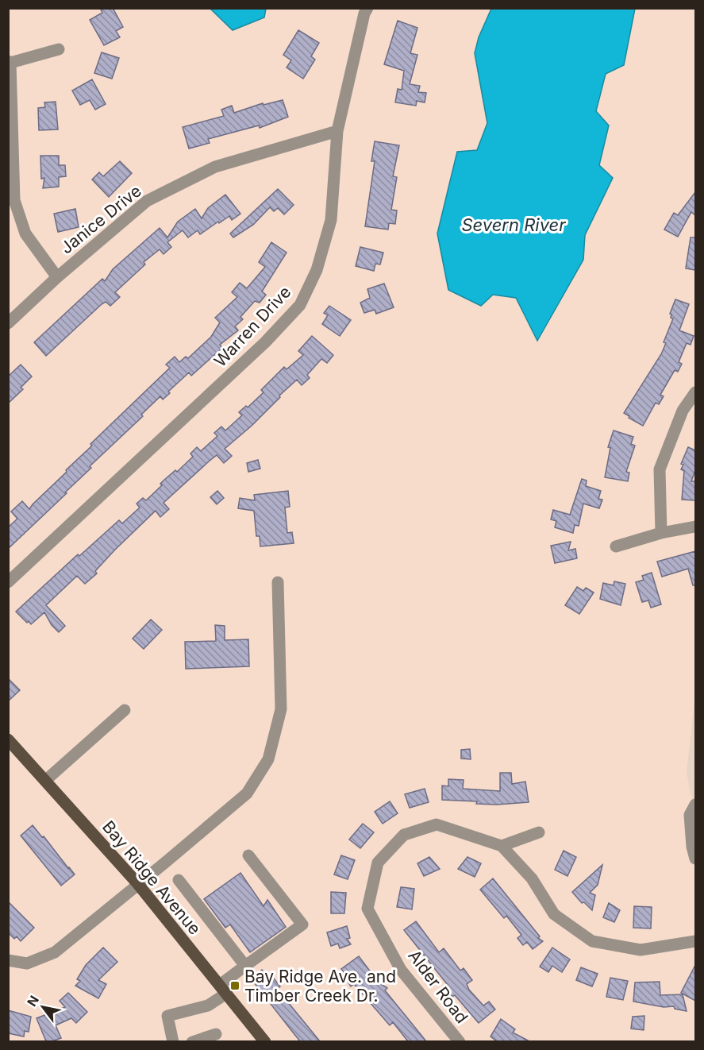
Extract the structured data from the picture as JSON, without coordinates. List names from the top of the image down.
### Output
{
  "streets": {
    "main road": ["Bay Ridge Avenue"],
    "street": ["Janice Drive", "Warren Drive", "Alder Road"]
  },
  "crossings": [
    ["Janice Drive", "Warren Drive"]
  ],
  "water": ["Severn River"],
  "places": {
    "transit": ["Bay Ridge Ave. and Timber Creek Dr."]
  },
  "north": "top left"
}
